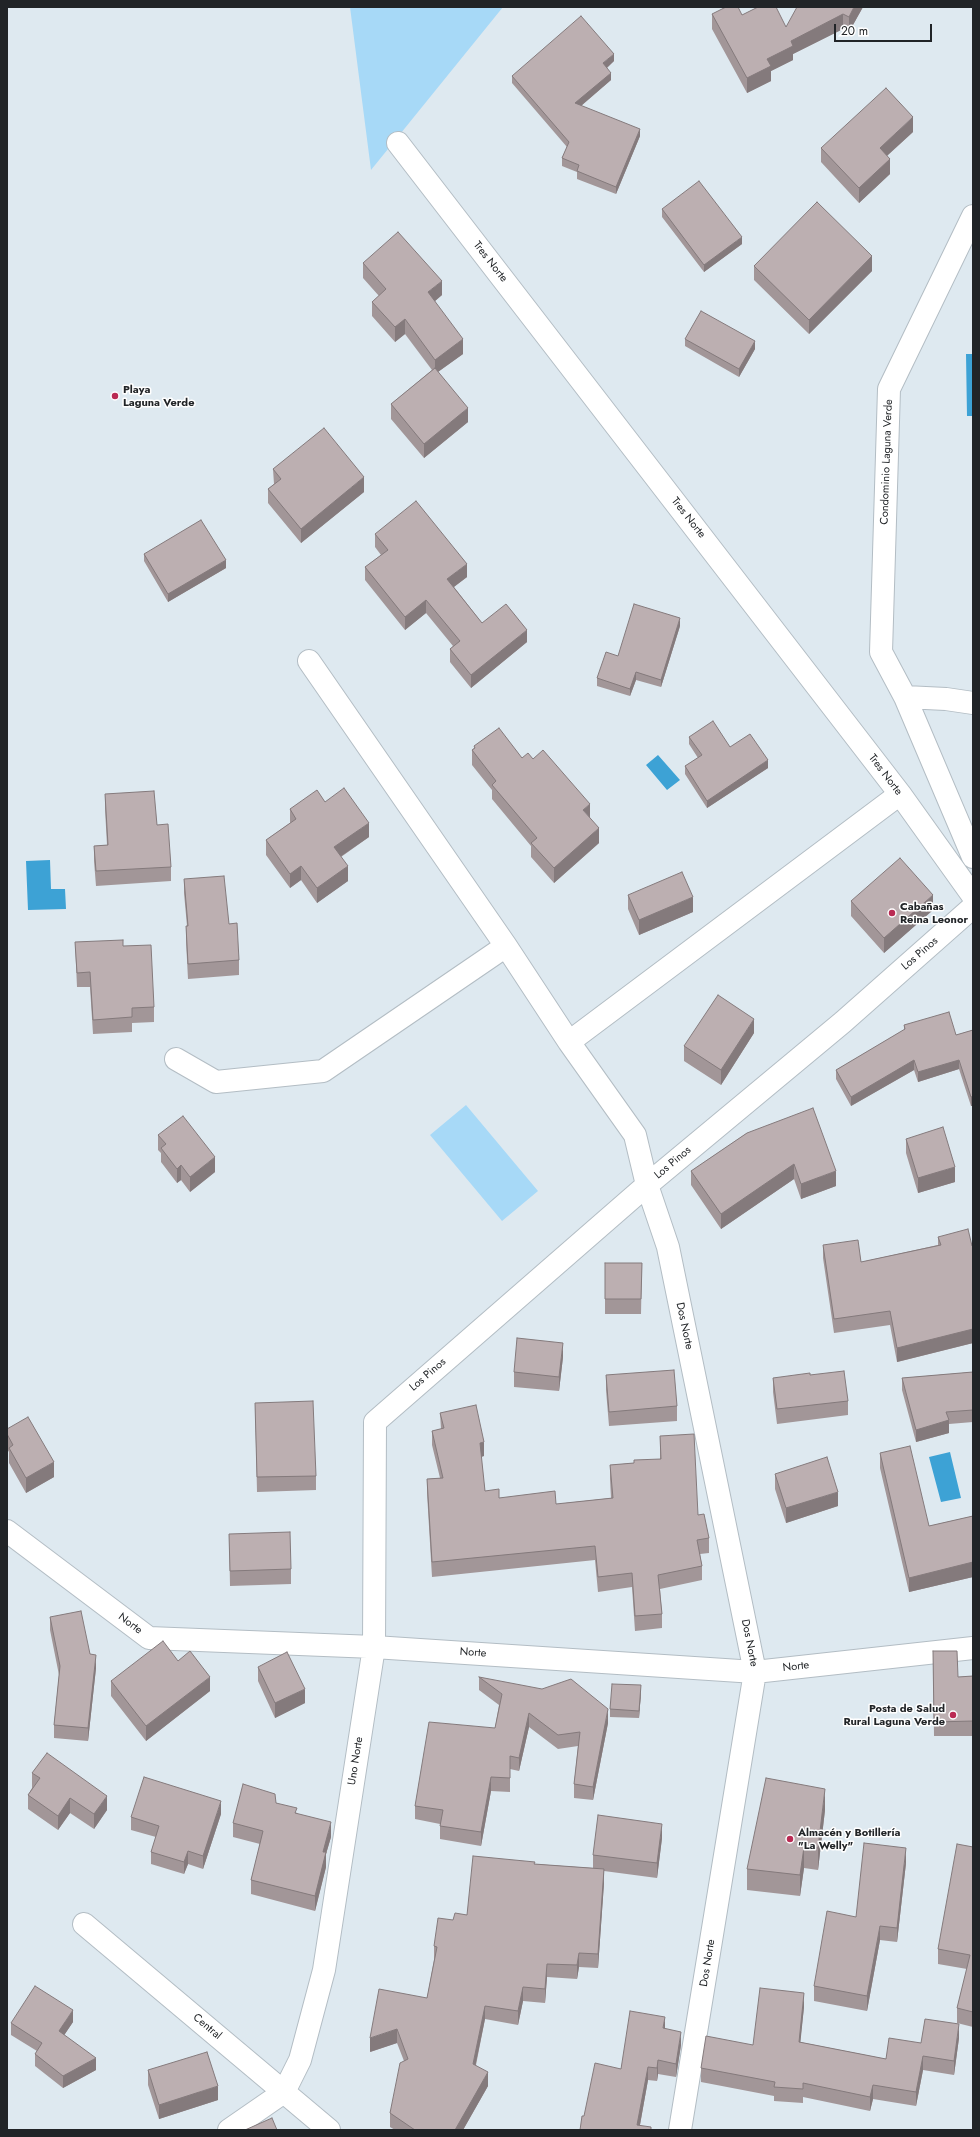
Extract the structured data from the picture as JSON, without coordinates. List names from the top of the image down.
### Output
{
  "streets": {
    "street": [
      "Tres Norte",
      "Condominio Laguna Verde",
      "Los Pinos",
      "Dos Norte",
      "Norte",
      "Uno Norte",
      "Central"
    ]
  },
  "crossings": [
    ["Los Pinos", "Dos Norte"],
    ["Los Pinos", "Uno Norte"],
    ["Dos Norte", "Norte"],
    ["Norte", "Uno Norte"],
    ["Uno Norte", "Central"]
  ],
  "places": [
    "Playa Laguna Verde",
    "Cabañas Reina Leonor",
    "Posta de Salud Rural Laguna Verde",
    "Almacén y Botillería \"La Welly\""
  ],
  "scale_bar": "20 m"
}
